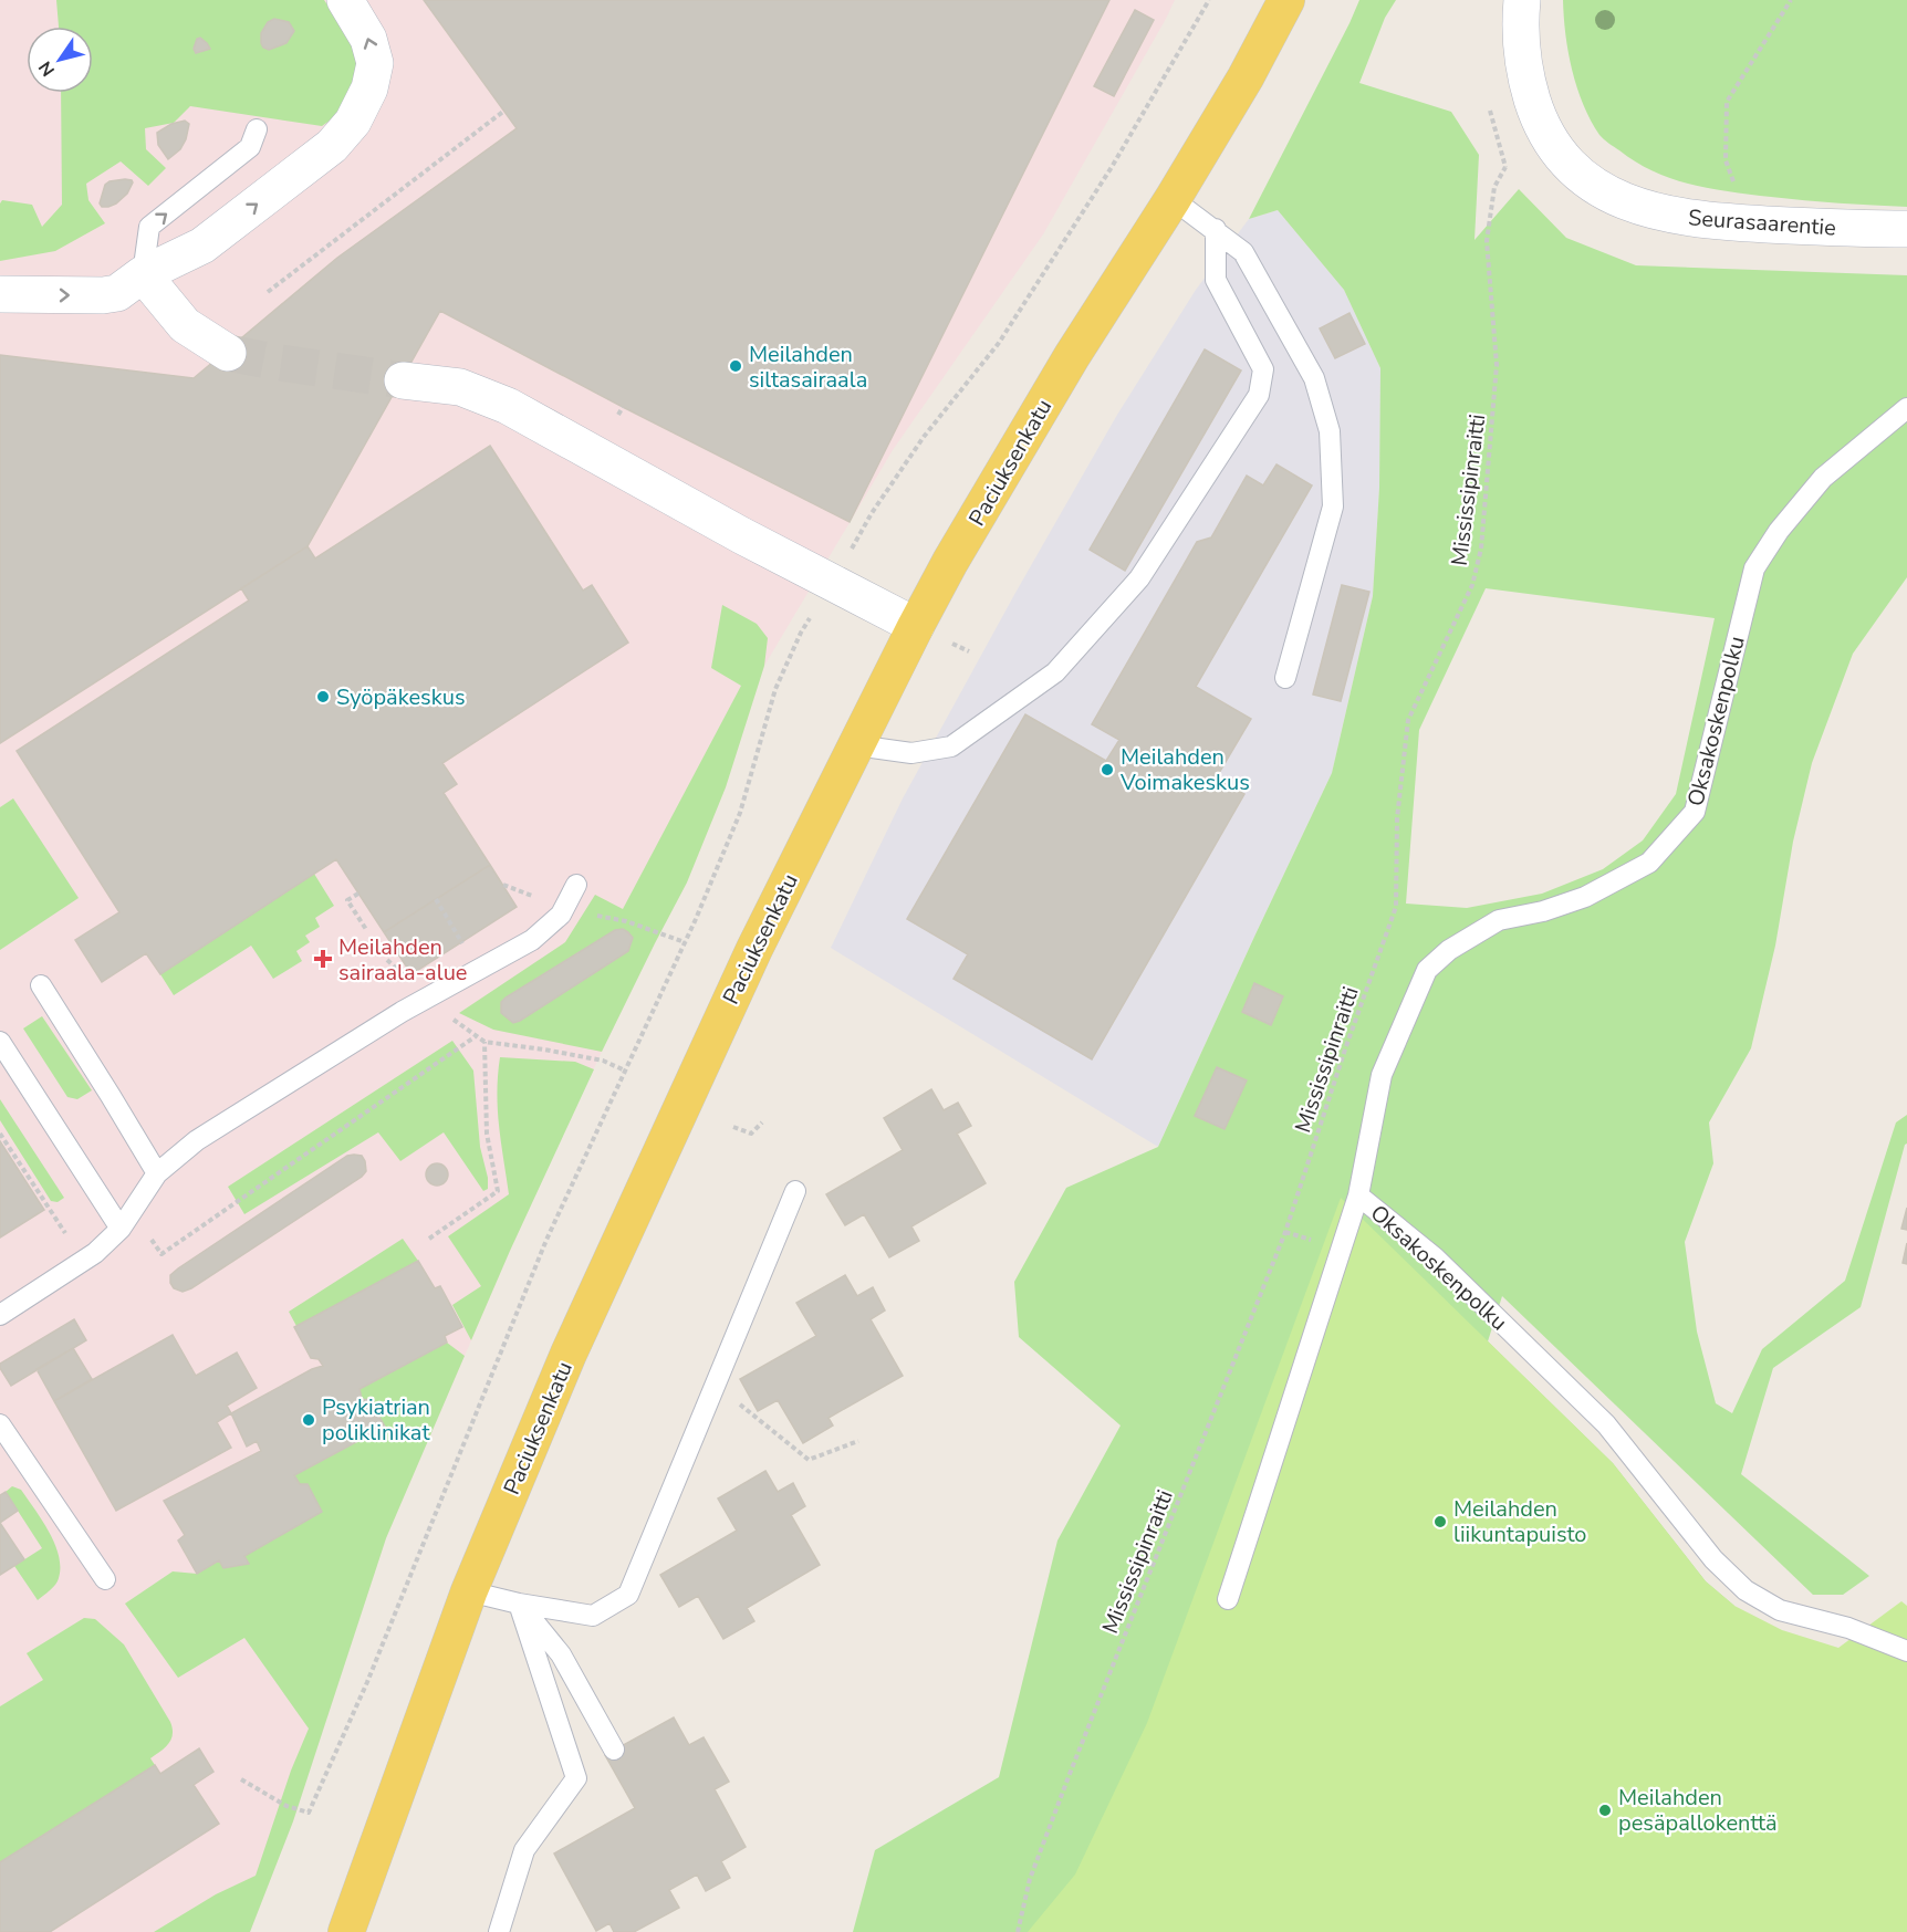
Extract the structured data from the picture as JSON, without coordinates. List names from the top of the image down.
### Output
{
  "streets": {
    "main road": ["Paciuksenkatu"],
    "street": ["Seurasaarentie"],
    "lane": ["Oksakoskenpolku"],
    "path": ["Mississipinraitti"]
  },
  "places": {
    "other": [
      "Meilahden siltasairaala",
      "Syöpäkeskus",
      "Meilahden Voimakeskus",
      "Psykiatrian poliklinikat",
      "Meilahden liikuntapuisto",
      "Meilahden pesäpallokenttä"
    ],
    "health": ["Meilahden sairaala-alue"]
  },
  "north": "bottom left"
}
